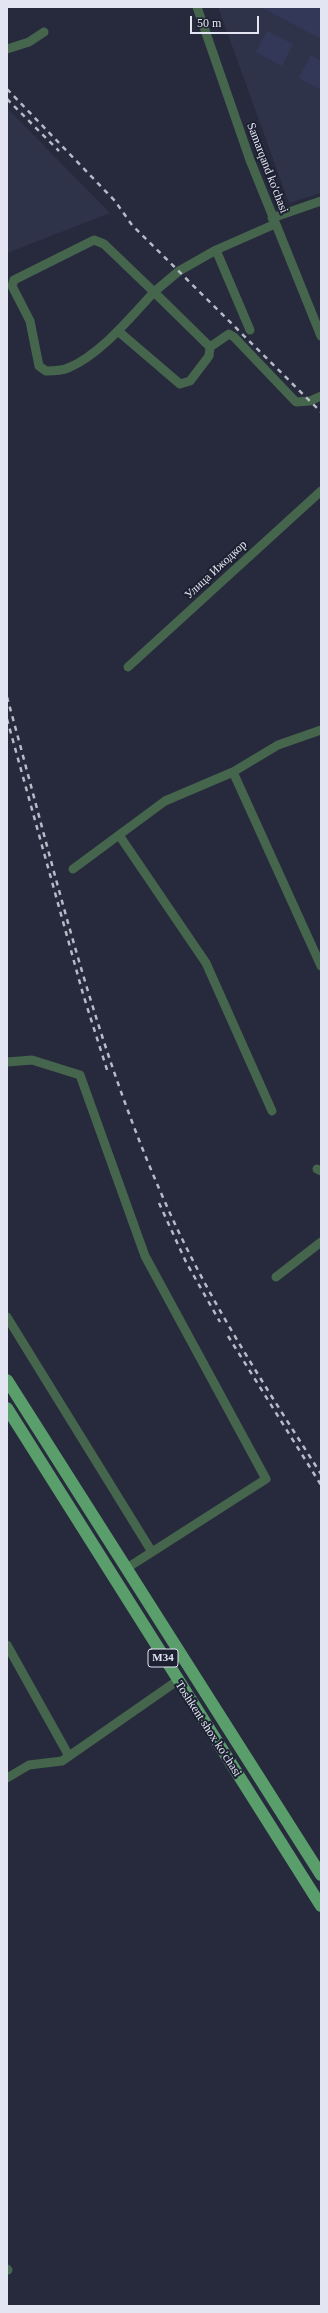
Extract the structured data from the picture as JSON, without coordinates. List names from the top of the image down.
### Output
{
  "streets": {
    "main road": ["M34", "Toshkent shox ko'chasi"],
    "street": ["Samarqand ko'chasi", "Улица Ижодкор"]
  },
  "scale_bar": "50 m"
}
